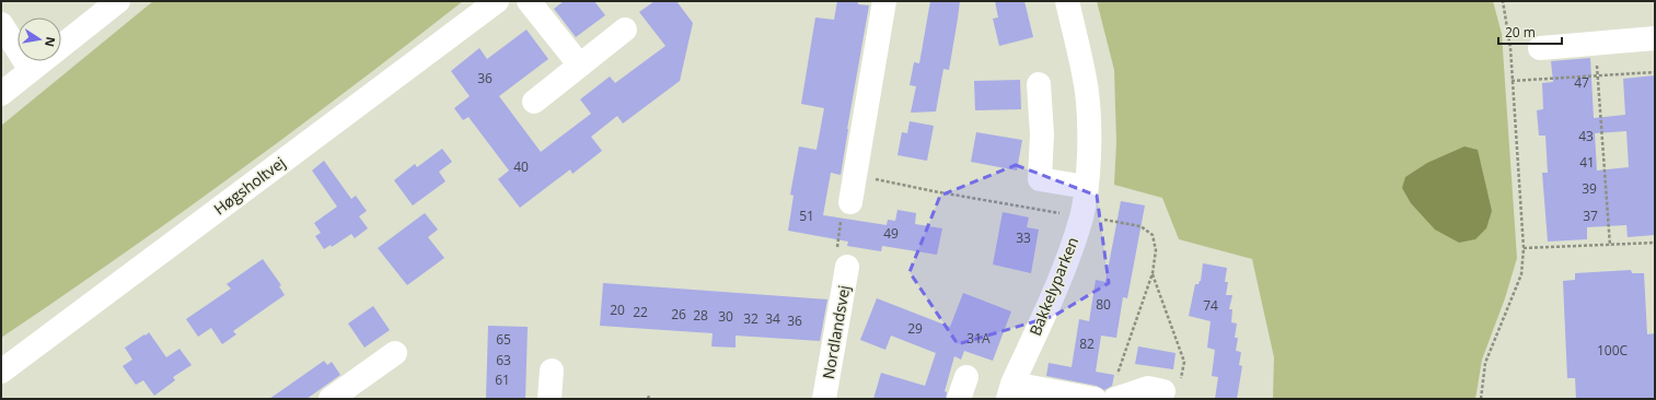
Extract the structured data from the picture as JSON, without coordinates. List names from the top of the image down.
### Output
{
  "streets": {
    "street": ["Høgsholtvej", "Bakkelyparken", "Nordlandsvej"]
  },
  "house_numbers": [
    "36",
    "47",
    "43",
    "41",
    "40",
    "39",
    "51",
    "37",
    "49",
    "33",
    "80",
    "74",
    "20",
    "22",
    "26",
    "28",
    "30",
    "32",
    "34",
    "36",
    "29",
    "31A",
    "65",
    "82",
    "100C",
    "63",
    "61"
  ],
  "scale_bar": "20 m",
  "north": "right"
}
